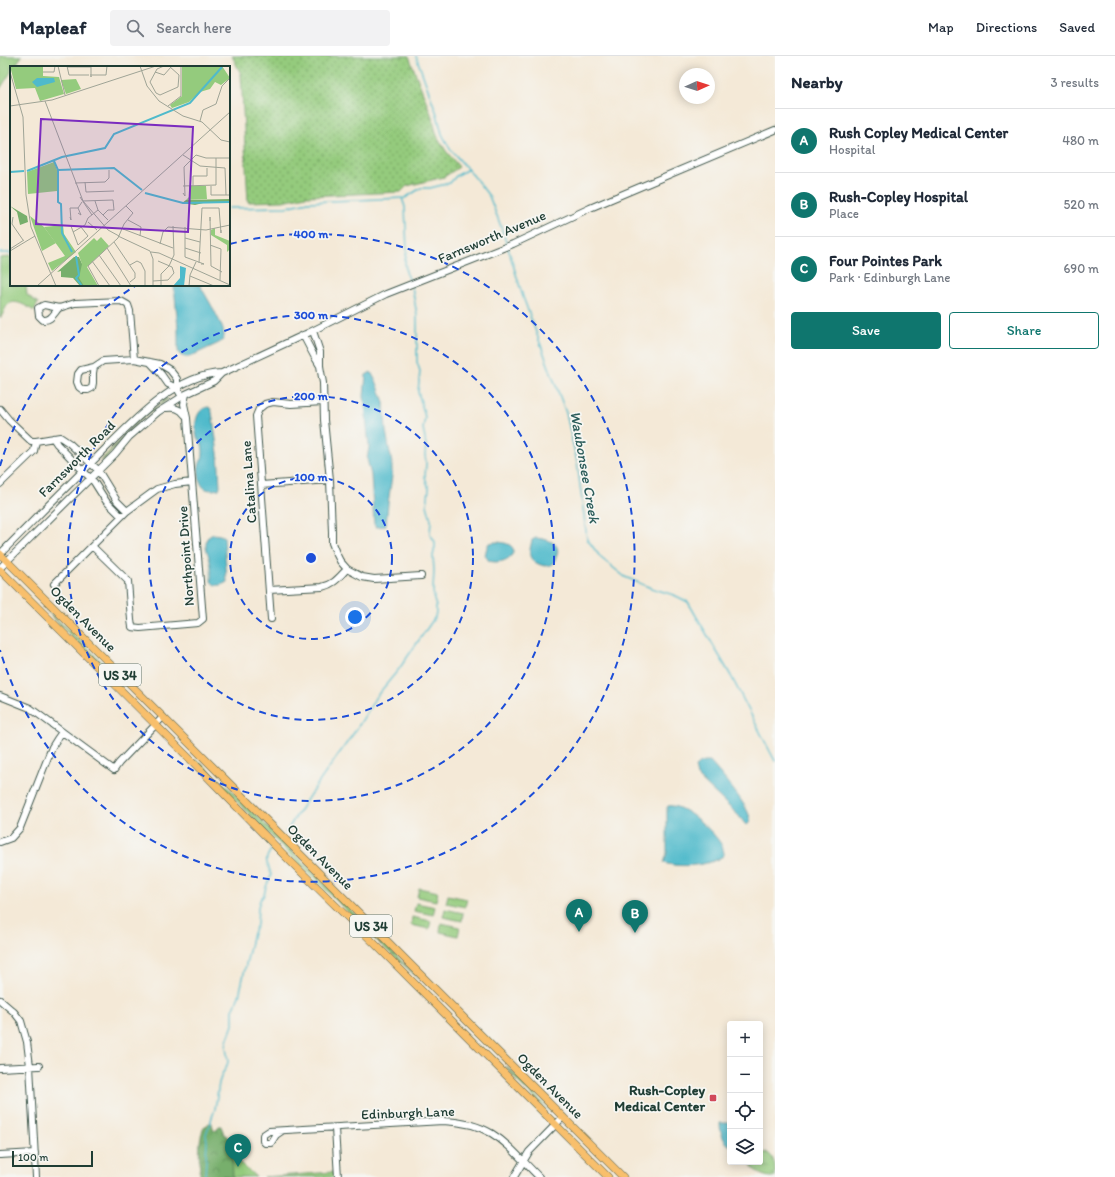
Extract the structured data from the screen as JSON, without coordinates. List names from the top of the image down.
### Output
{
  "streets": {
    "main road": ["Ogden Avenue", "US 34"],
    "street": [
      "Farnsworth Avenue",
      "Farnsworth Road",
      "Catalina Lane",
      "Northpoint Drive",
      "Edinburgh Lane"
    ]
  },
  "crossings": [
    ["Farnsworth Avenue", "Farnsworth Road"],
    ["Farnsworth Avenue", "Northpoint Drive"],
    ["Farnsworth Road", "Northpoint Drive"],
    ["Farnsworth Road", "Ogden Avenue"]
  ],
  "water": ["Waubonsee Creek"],
  "places": {
    "transit": ["Rush-Copley Medical Center"]
  },
  "scale_bar": "100 m",
  "north": "right",
  "page": {
    "header": "Mapleaf",
    "search": "Search here",
    "nav": ["Map", "Directions", "Saved"],
    "heading": ["Nearby", "3 results"],
    "list": [
      {
        "mark": "A",
        "name": "Rush Copley Medical Center",
        "note": "Hospital",
        "value": "480 m"
      },
      {
        "mark": "B",
        "name": "Rush-Copley Hospital",
        "note": "Place",
        "value": "520 m"
      },
      {
        "mark": "C",
        "name": "Four Pointes Park",
        "note": "Park · Edinburgh Lane",
        "value": "690 m"
      }
    ],
    "buttons": ["Save", "Share"],
    "pins": ["A", "B", "C"],
    "map_buttons": ["+", "−"],
    "scale": "100 m"
  },
  "rings": [
    "400 m",
    "300 m",
    "200 m",
    "100 m"
  ]
}
